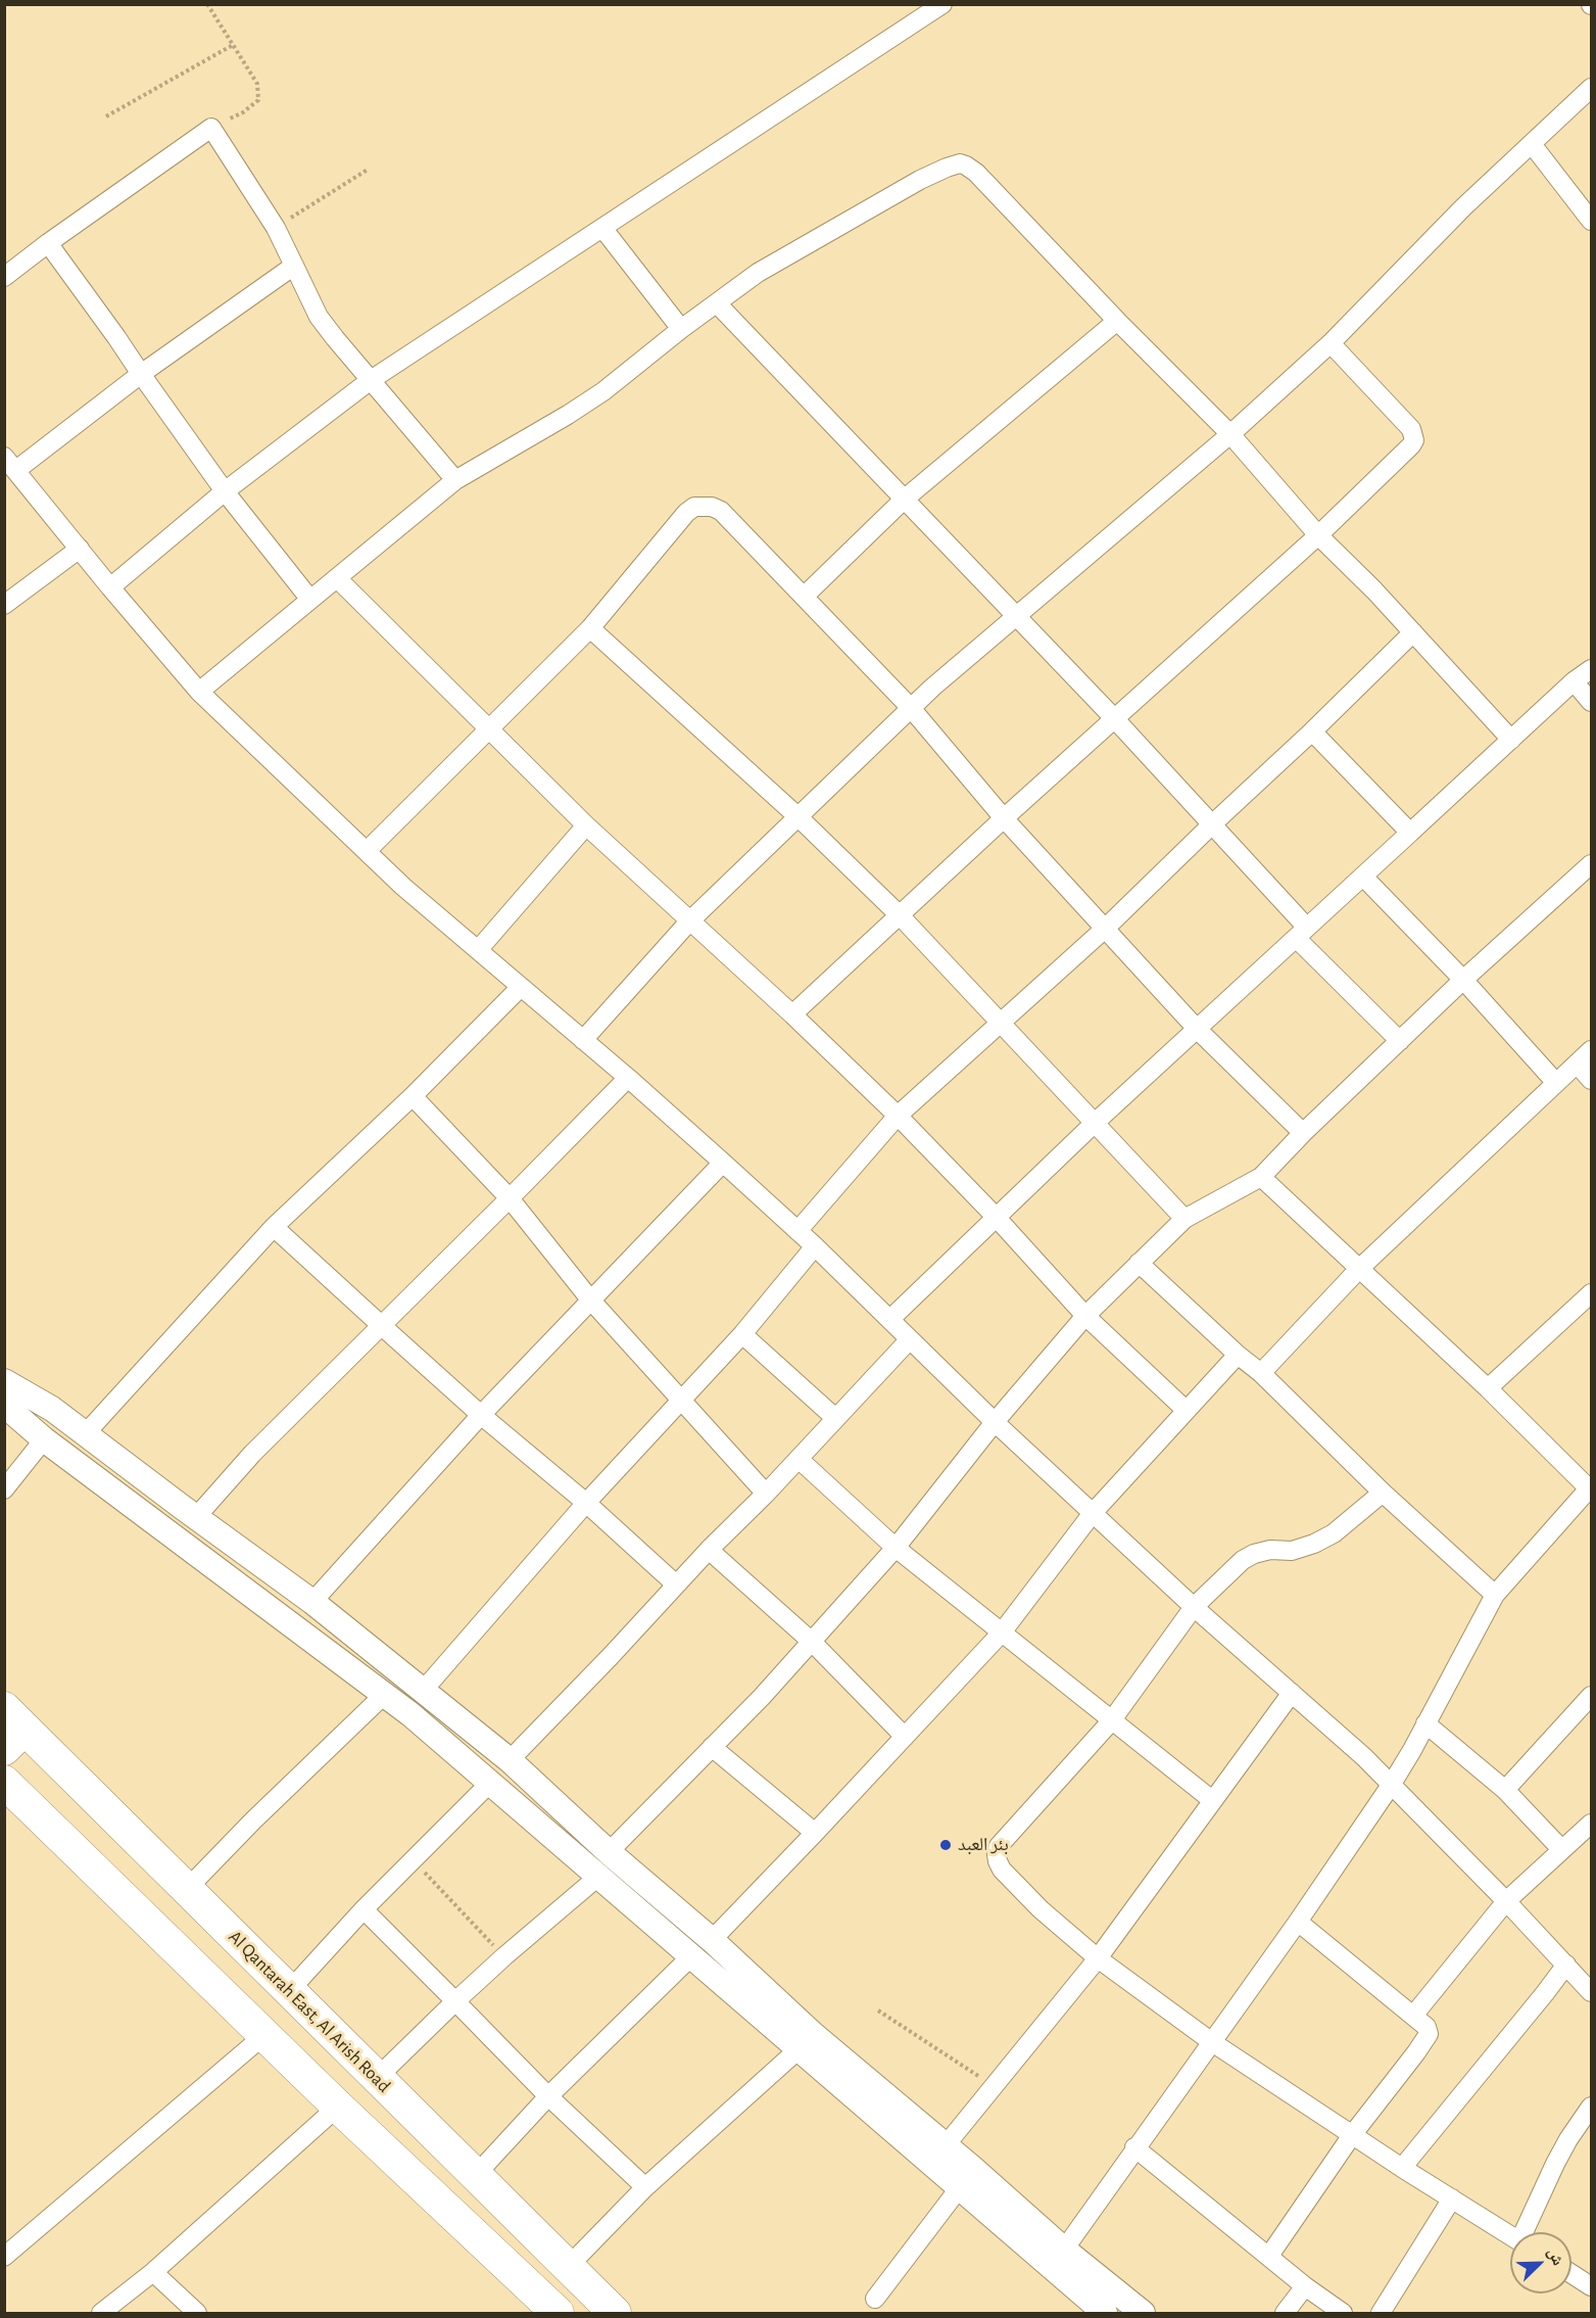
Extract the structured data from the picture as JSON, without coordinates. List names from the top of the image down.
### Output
{
  "streets": {
    "highway": ["Al Qantarah East, Al Arish Road"]
  },
  "places": ["بئر العبد"],
  "north": "top right"
}
